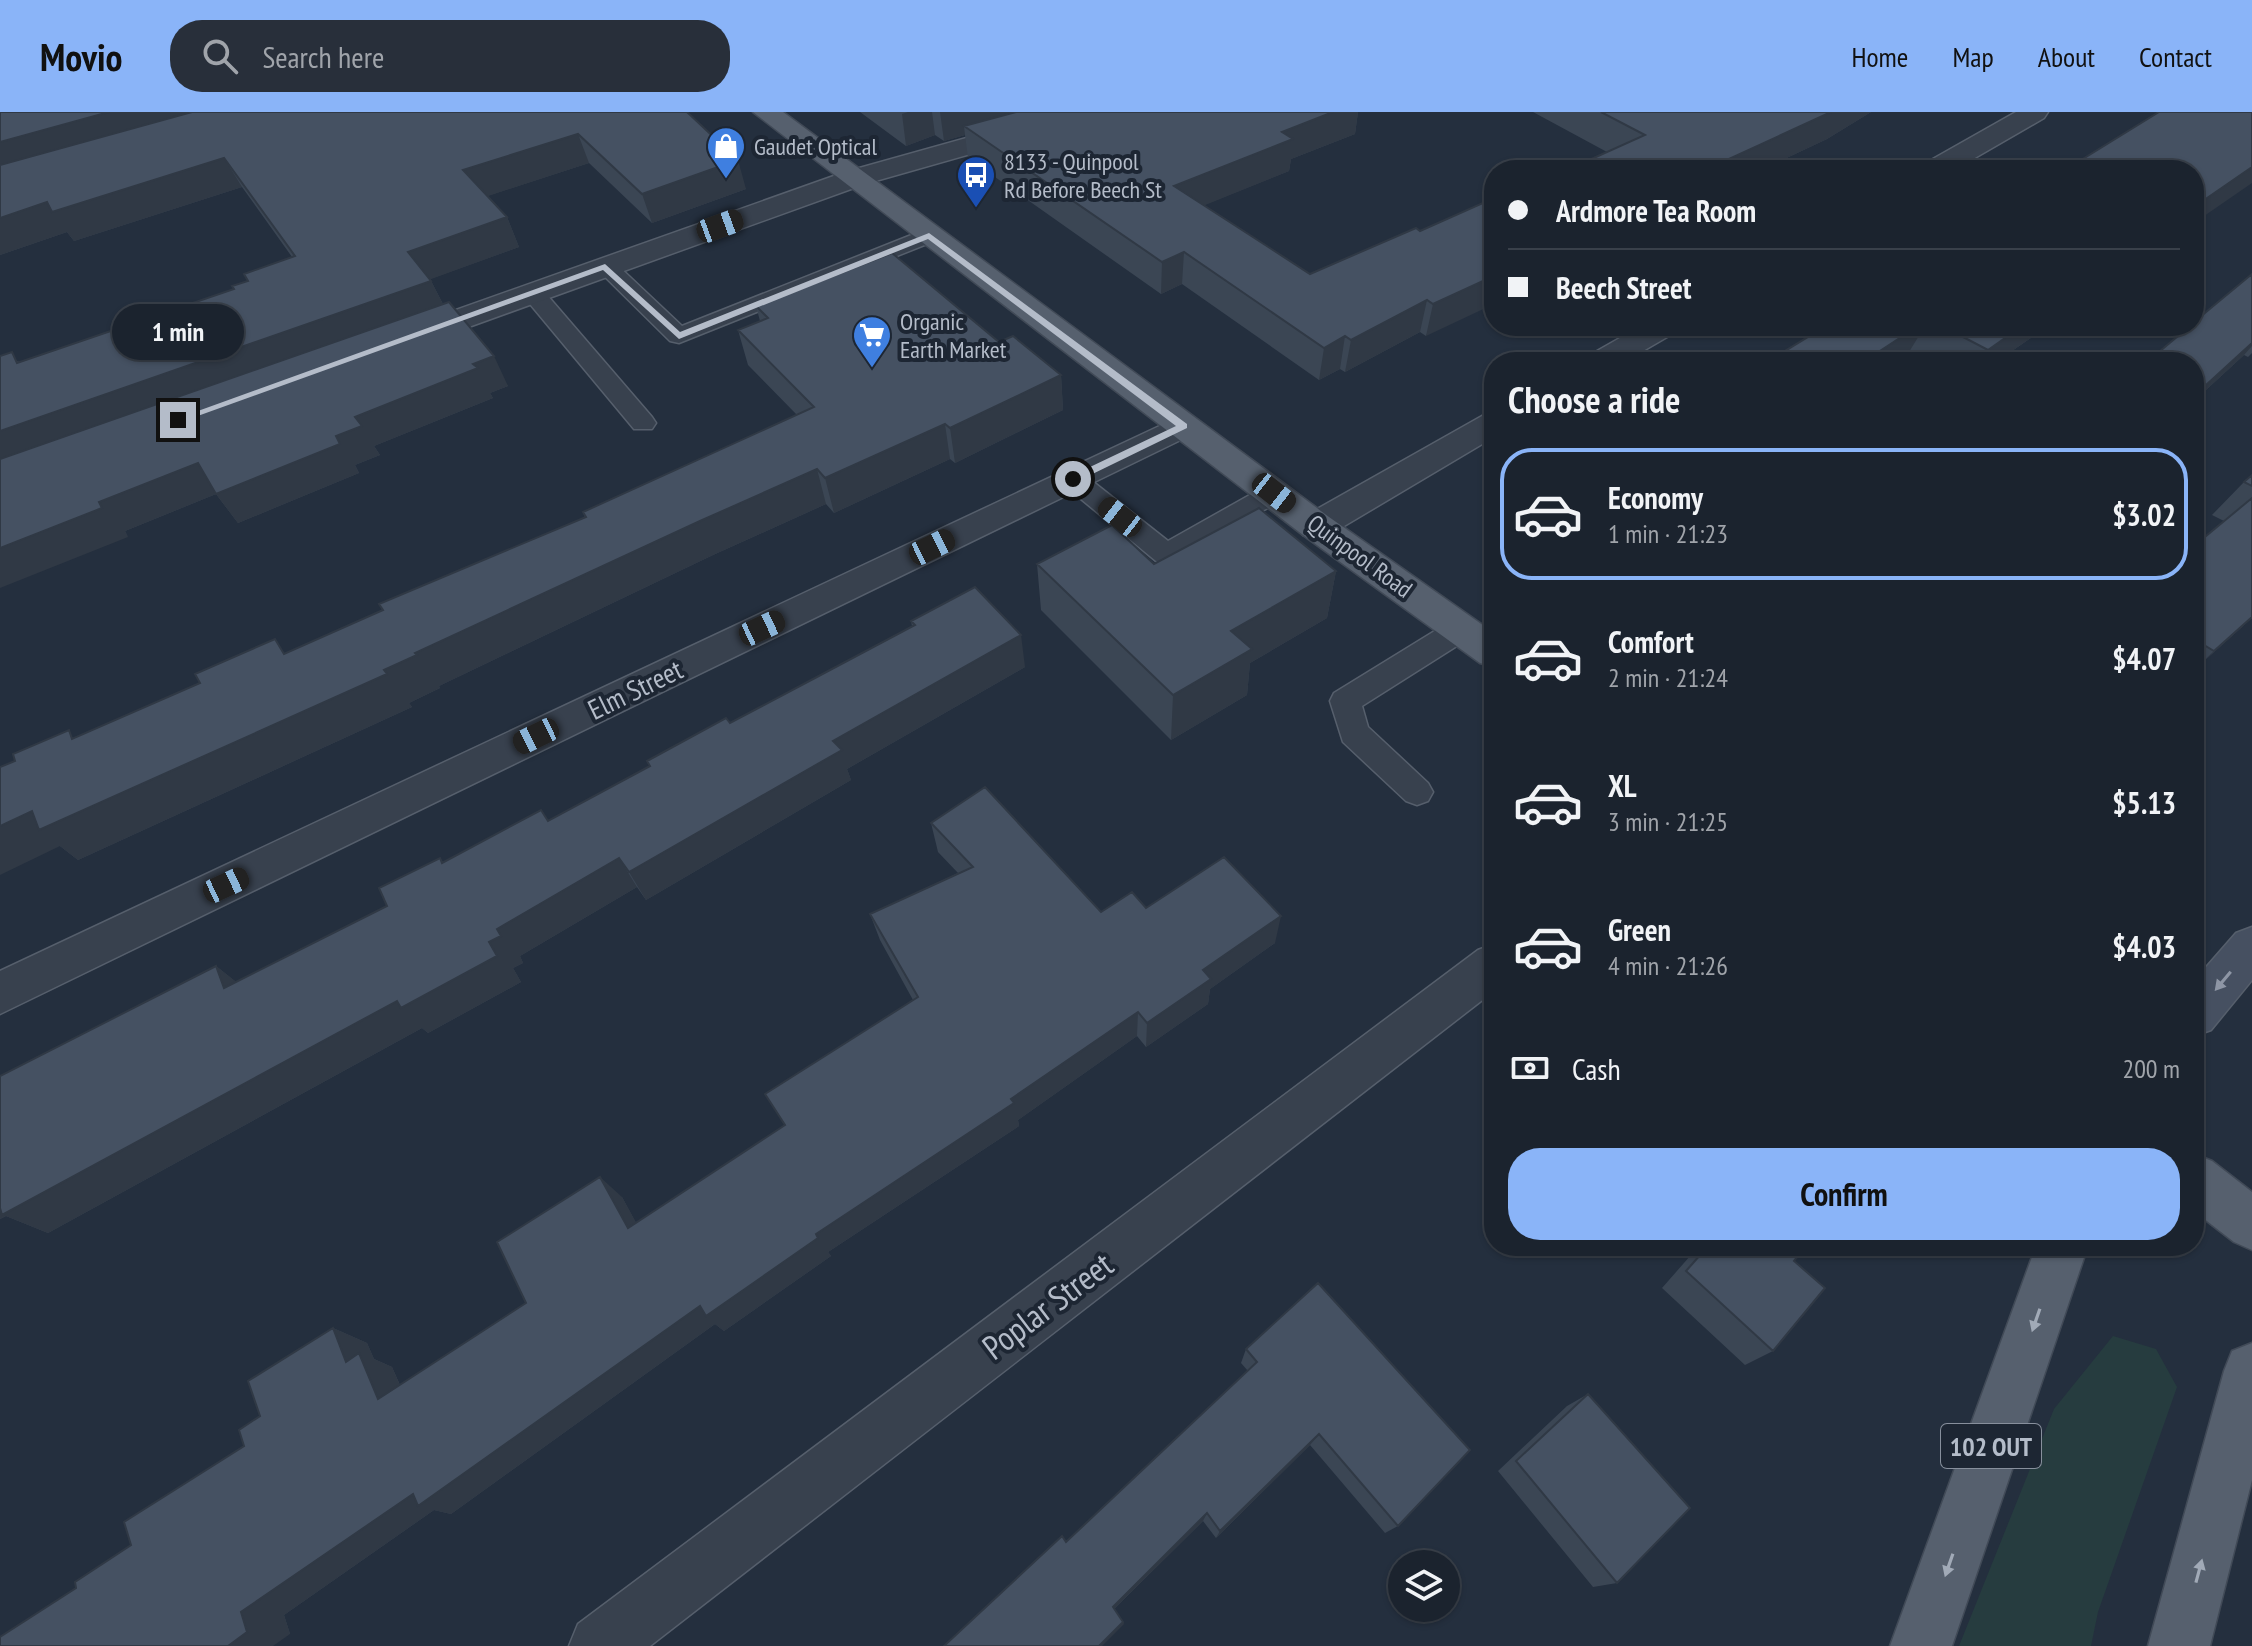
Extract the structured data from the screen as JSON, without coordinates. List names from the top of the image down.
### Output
{
  "streets": {
    "main road": ["Quinpool Road", "102 OUT"],
    "street": ["Elm Street", "Poplar Street"]
  },
  "crossings": [
    ["Quinpool Road", "Elm Street"]
  ],
  "places": {
    "shop": ["Gaudet Optical"],
    "bus stop": ["8133 - Quinpool Rd Before Beech St"],
    "supermarket": ["Organic Earth Market"]
  },
  "page": {
    "header": "Movio",
    "search": "Search here",
    "nav": [
      "Home",
      "Map",
      "About",
      "Contact"
    ],
    "banner": ["Ardmore Tea Room", "Beech Street"],
    "bubble": "1 min",
    "heading": "Choose a ride",
    "list": [
      {
        "name": "Economy",
        "note": "1 min · 21:23",
        "value": "$3.02"
      },
      {
        "name": "Comfort",
        "note": "2 min · 21:24",
        "value": "$4.07"
      },
      {
        "name": "XL",
        "note": "3 min · 21:25",
        "value": "$5.13"
      },
      {
        "name": "Green",
        "note": "4 min · 21:26",
        "value": "$4.03"
      }
    ],
    "pay": ["Cash", "200 m"],
    "buttons": "Confirm"
  }
}
